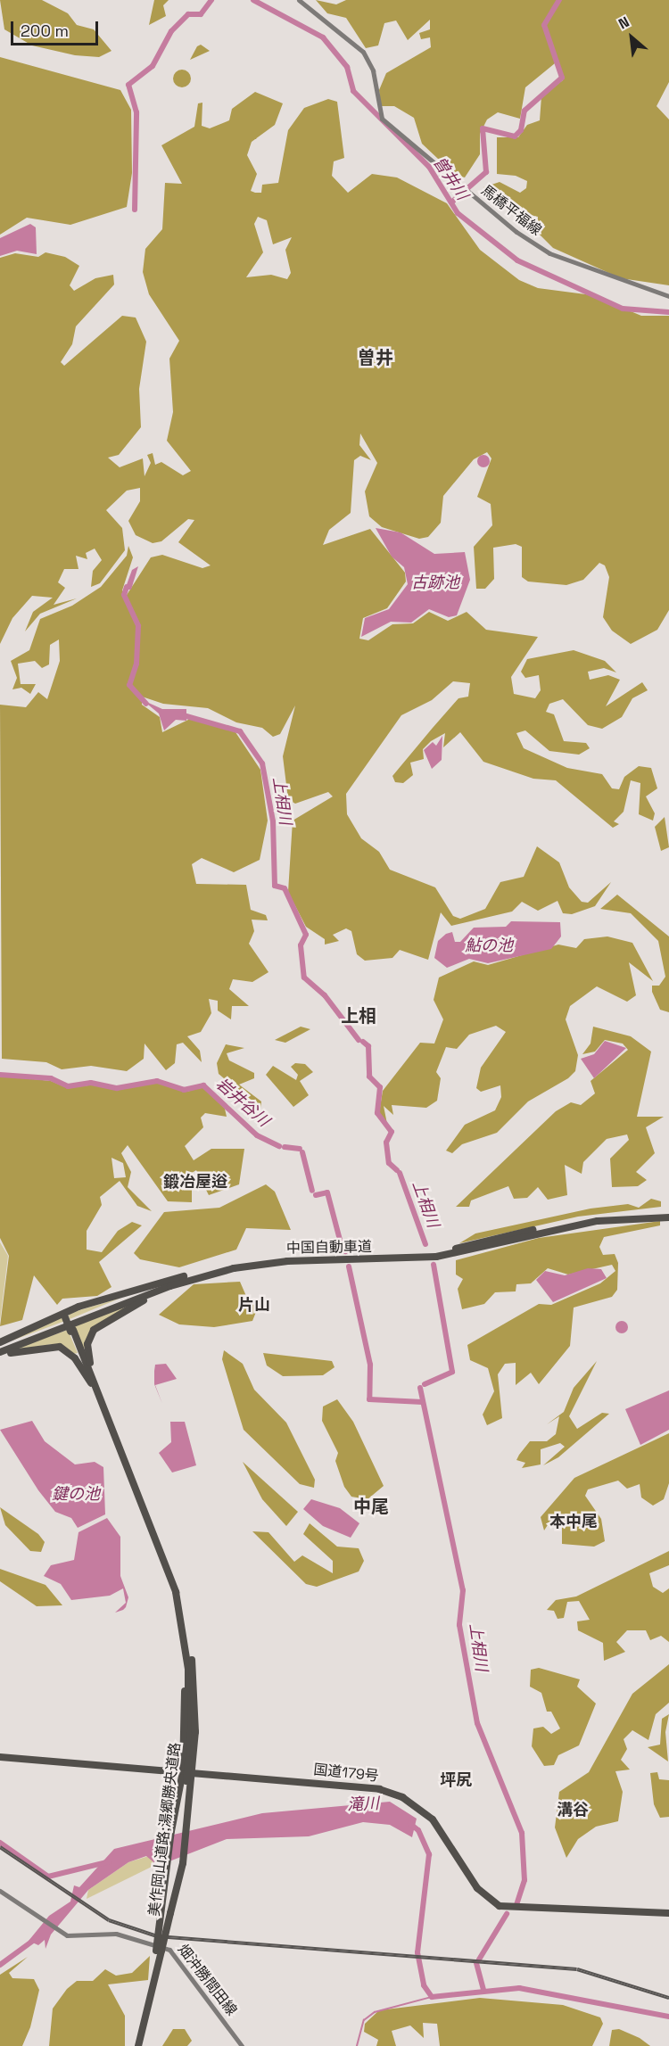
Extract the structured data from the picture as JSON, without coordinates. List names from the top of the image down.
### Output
{
  "streets": {
    "highway": ["中国自動車道", "国道179号", "美作岡山道路;湯郷勝央道路"],
    "main road": ["馬橋平福線", "畑沖勝間田線"]
  },
  "districts": [
    "曽井",
    "上相",
    "鍛冶屋逧",
    "片山",
    "中尾",
    "本中尾",
    "坪尻",
    "溝谷"
  ],
  "water": [
    "曽井川",
    "古跡池",
    "上相川",
    "鮎の池",
    "岩井谷川",
    "鍵の池",
    "滝川"
  ],
  "scale_bar": "200 m",
  "north": "top left"
}
